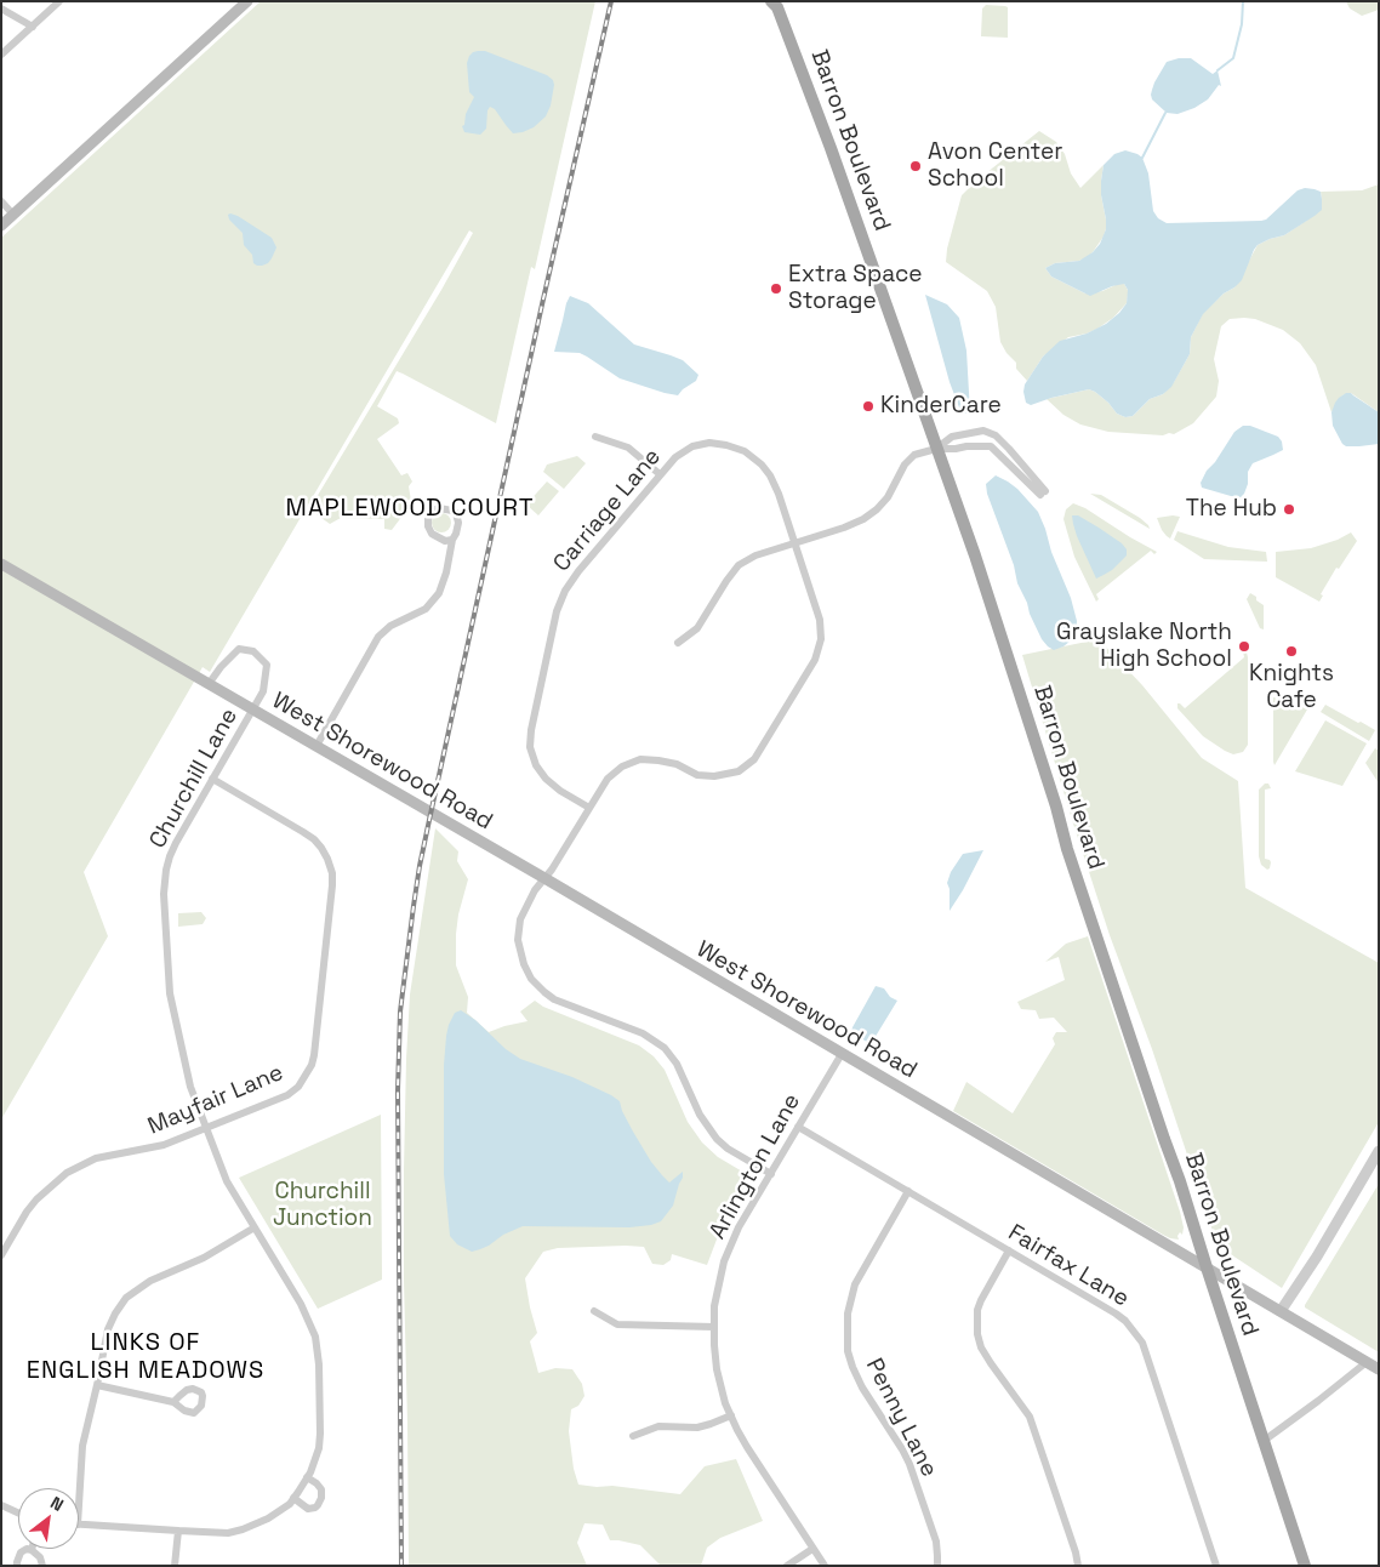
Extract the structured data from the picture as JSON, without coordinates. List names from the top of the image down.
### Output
{
  "streets": {
    "main road": ["Barron Boulevard", "West Shorewood Road"],
    "street": [
      "Carriage Lane",
      "Churchill Lane",
      "Mayfair Lane",
      "Arlington Lane",
      "Fairfax Lane",
      "Penny Lane"
    ]
  },
  "crossings": [
    ["Barron Boulevard", "West Shorewood Road"],
    ["Carriage Lane", "West Shorewood Road"],
    ["Carriage Lane", "Arlington Lane"],
    ["West Shorewood Road", "Churchill Lane"],
    ["West Shorewood Road", "Arlington Lane"],
    ["Churchill Lane", "Mayfair Lane"],
    ["Arlington Lane", "Fairfax Lane"],
    ["Fairfax Lane", "Penny Lane"]
  ],
  "districts": ["MAPLEWOOD COURT", "LINKS OF ENGLISH MEADOWS"],
  "parks": ["Churchill Junction"],
  "places": [
    "Avon Center School",
    "Extra Space Storage",
    "KinderCare",
    "The Hub",
    "Grayslake North High School",
    "Knights Cafe"
  ],
  "north": "top right"
}
